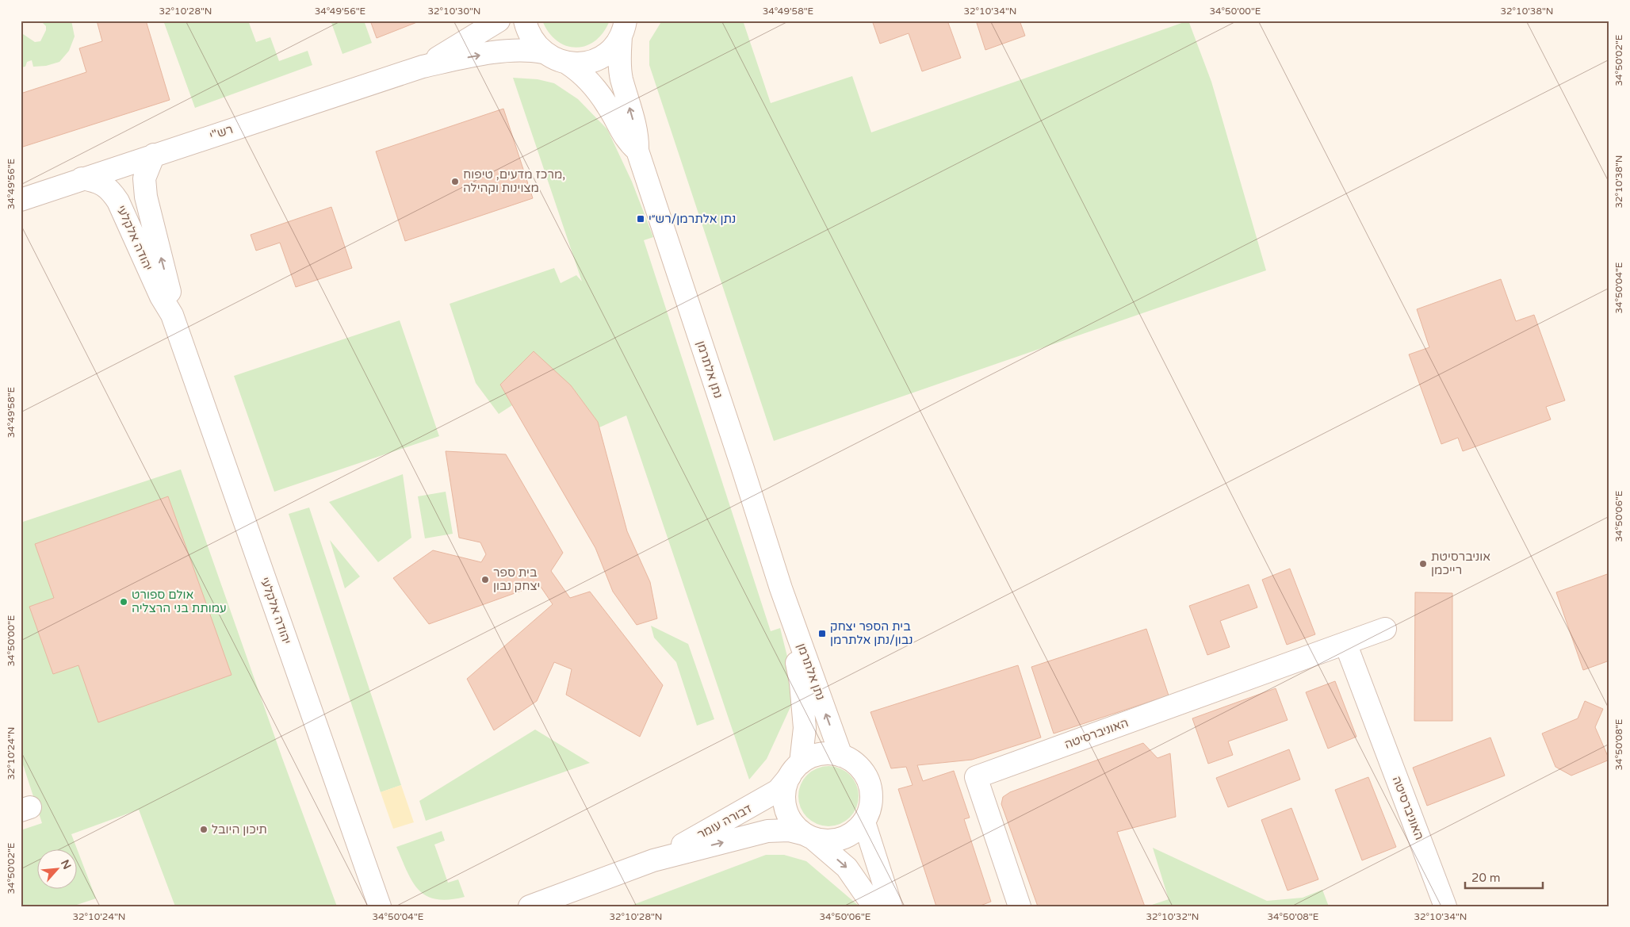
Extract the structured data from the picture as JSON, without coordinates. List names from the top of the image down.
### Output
{
  "streets": {
    "street": [
      "רש\"י",
      "יהודה אלקלעי",
      "נתן אלתרמן",
      "האוניברסיטה",
      "דבורה עומר"
    ]
  },
  "crossings": [
    ["רש\"י", "יהודה אלקלעי"],
    ["נתן אלתרמן", "דבורה עומר"]
  ],
  "places": {
    "other": [
      "מרכז מדעים, טיפוח, מצוינות וקהילה",
      "אוניברסיטת רייכמן",
      "בית ספר יצחק נבון",
      "אולם ספורט עמותת בני הרצליה",
      "תיכון היובל"
    ],
    "transit": ["נתן אלתרמן/רש״י", "בית הספר יצחק נבון/נתן אלתרמן"]
  },
  "scale_bar": "20 m",
  "north": "top right",
  "coordinates": [
    "32°10'28\"N",
    "34°49'56\"E",
    "32°10'30\"N",
    "34°49'58\"E",
    "32°10'34\"N",
    "34°50'00\"E",
    "32°10'38\"N",
    "34°50'02\"E",
    "34°50'04\"E",
    "34°50'06\"E",
    "34°50'08\"E",
    "32°10'24\"N",
    "32°10'32\"N"
  ]
}
